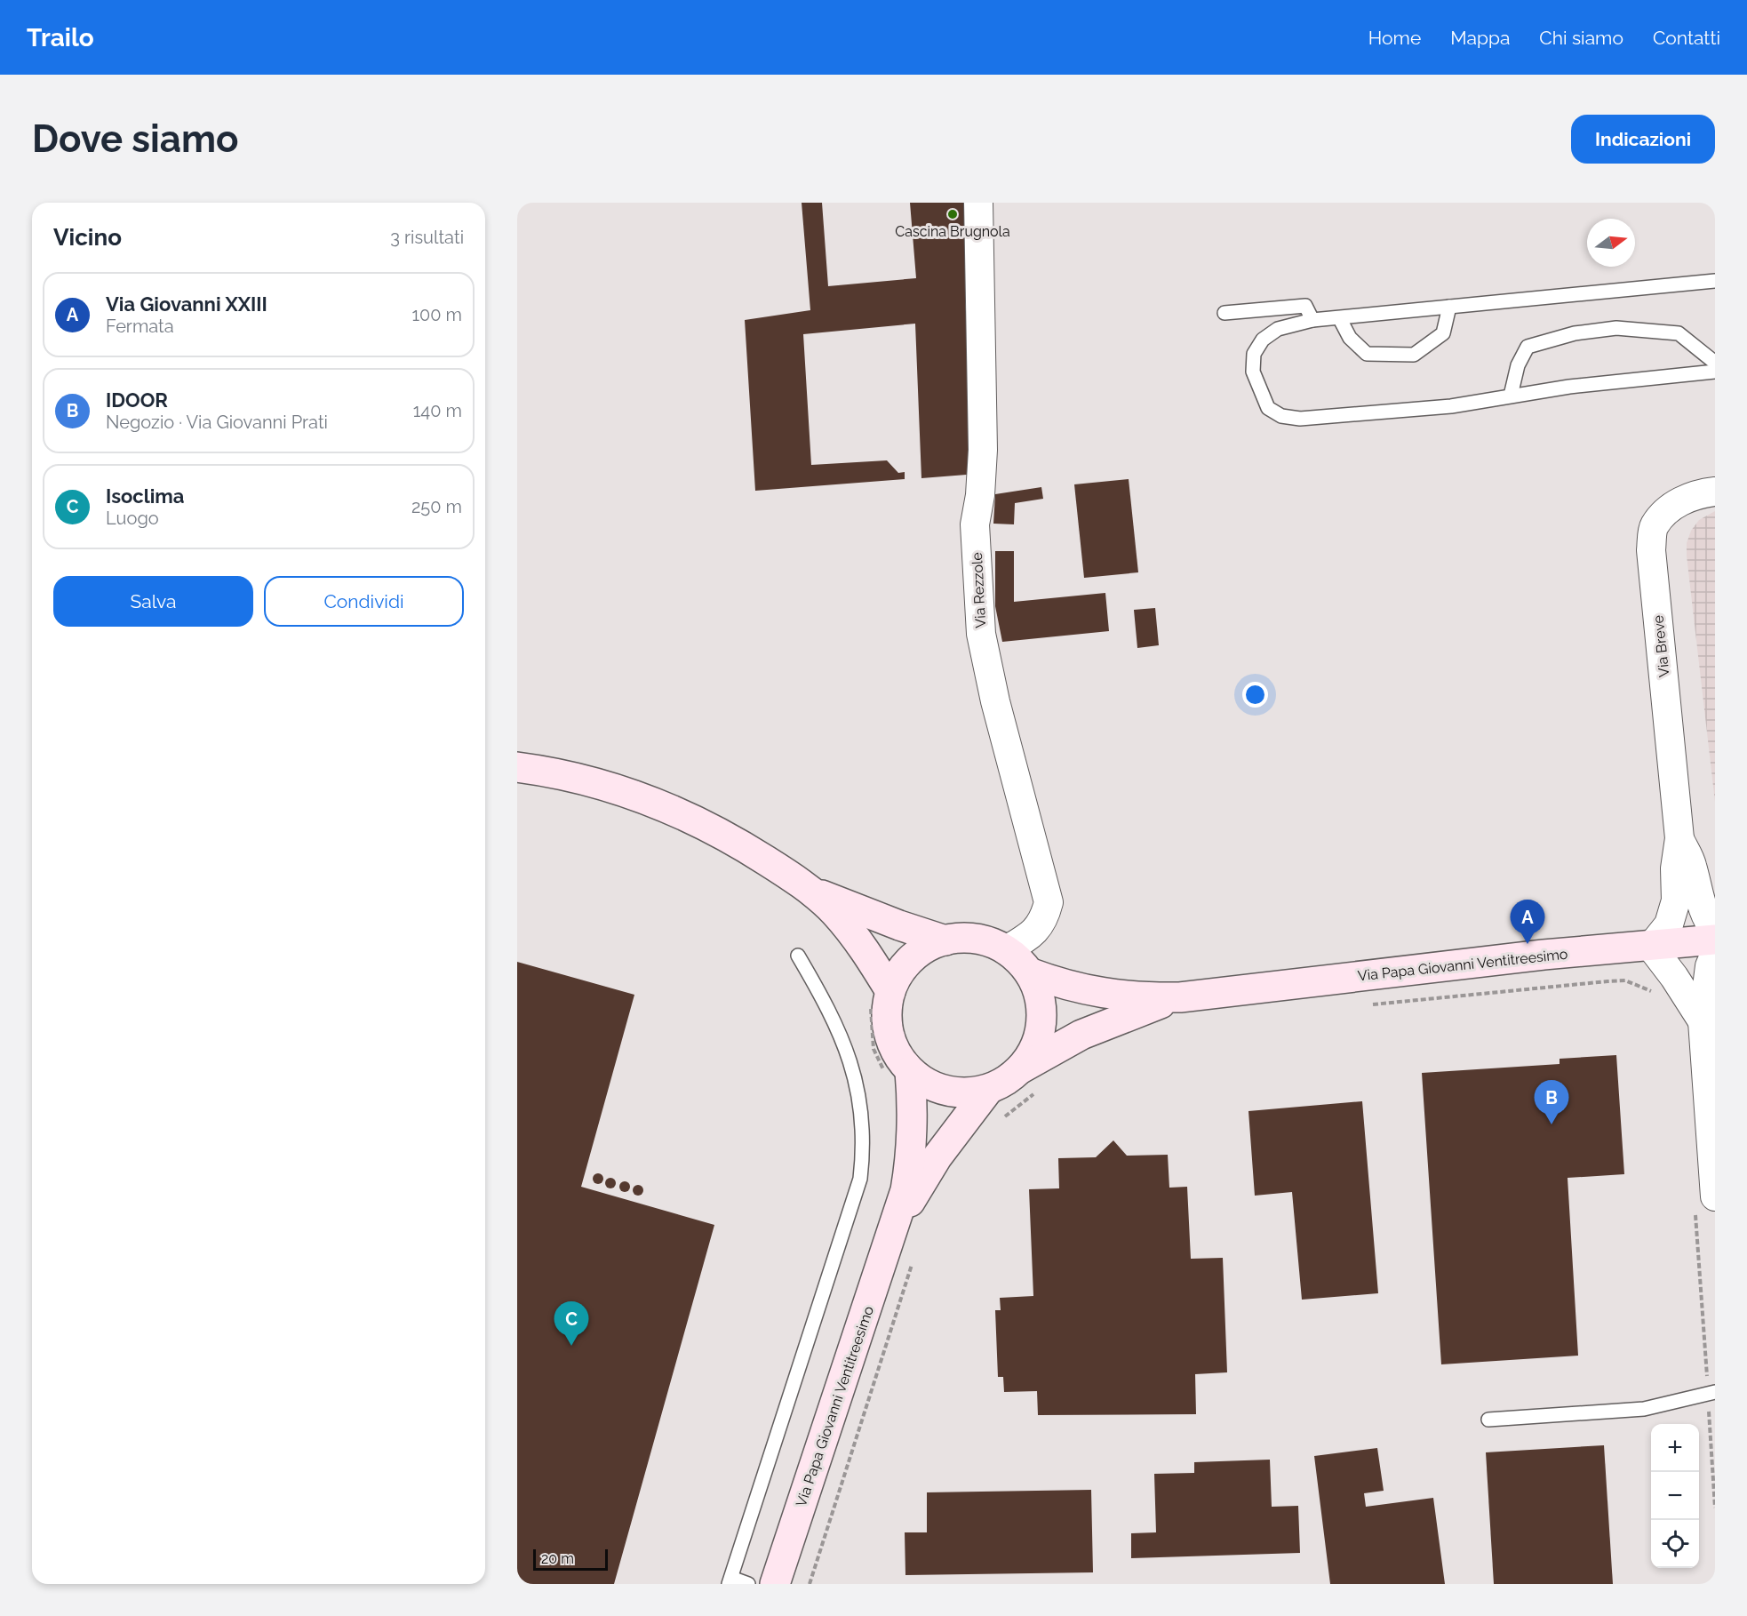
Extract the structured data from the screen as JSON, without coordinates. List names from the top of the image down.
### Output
{
  "streets": {
    "street": ["Via Rezzole", "Via Breve", "Via Papa Giovanni Ventitreesimo"]
  },
  "crossings": [
    ["Via Rezzole", "Via Papa Giovanni Ventitreesimo"]
  ],
  "places": ["Cascina Brugnola"],
  "scale_bar": "20 m",
  "north": "right",
  "page": {
    "header": "Trailo",
    "nav": [
      "Home",
      "Mappa",
      "Chi siamo",
      "Contatti"
    ],
    "buttons": [
      "Indicazioni",
      ["Salva", "Condividi"]
    ],
    "title": "Dove siamo",
    "heading": ["Vicino", "3 risultati"],
    "list": [
      {
        "mark": "A",
        "name": "Via Giovanni XXIII",
        "note": "Fermata",
        "value": "100 m"
      },
      {
        "mark": "B",
        "name": "IDOOR",
        "note": "Negozio · Via Giovanni Prati",
        "value": "140 m"
      },
      {
        "mark": "C",
        "name": "Isoclima",
        "note": "Luogo",
        "value": "250 m"
      }
    ],
    "pins": ["A", "B", "C"],
    "map_buttons": ["+", "−"],
    "scale": "20 m"
  }
}
